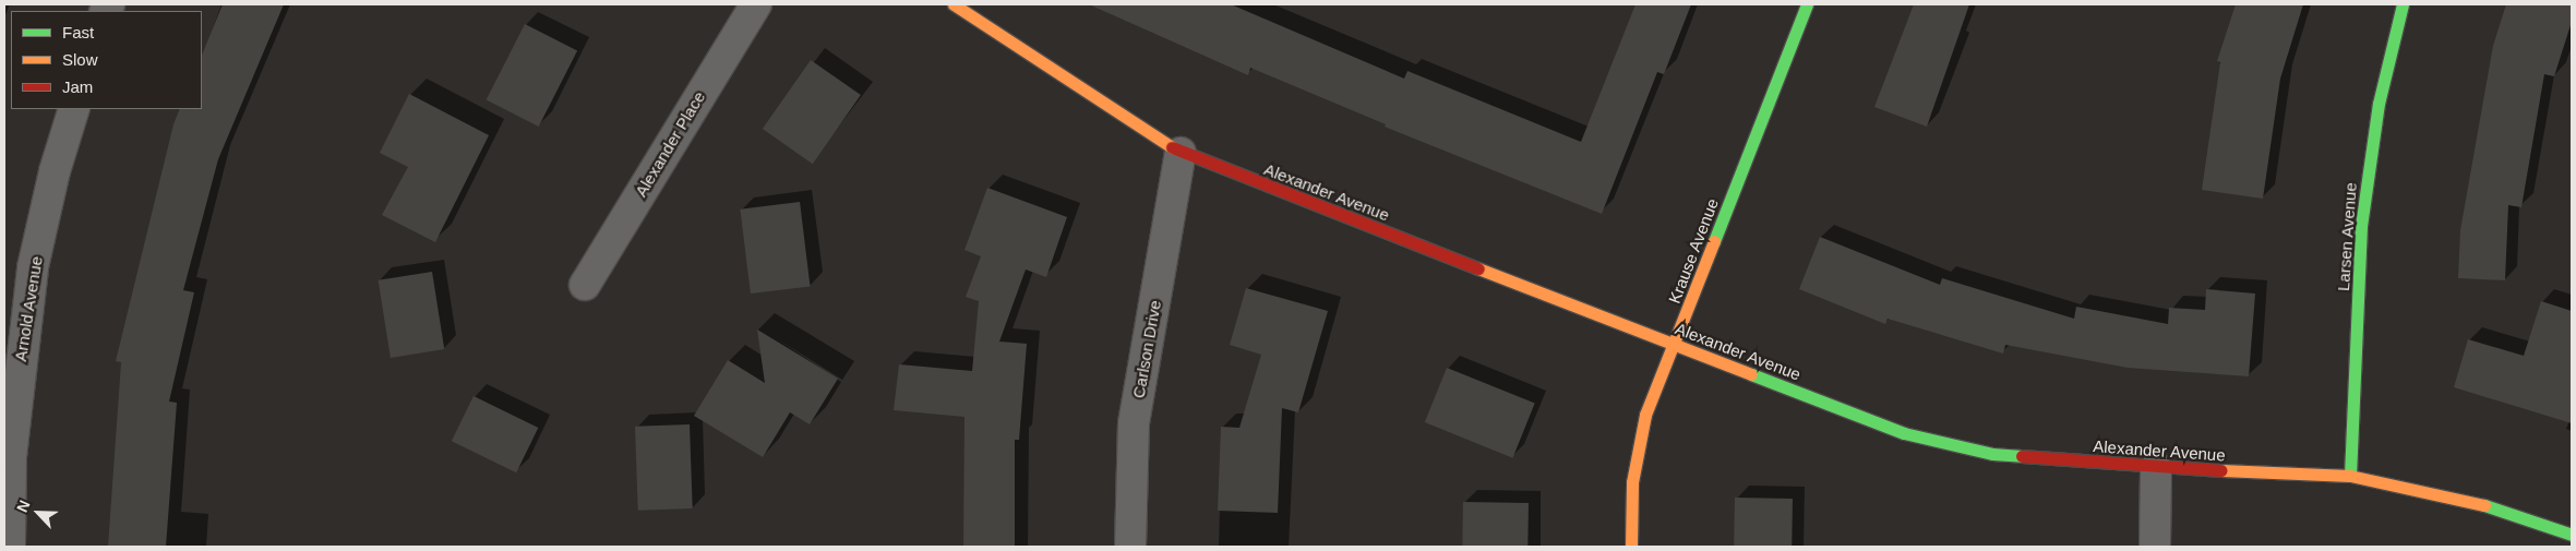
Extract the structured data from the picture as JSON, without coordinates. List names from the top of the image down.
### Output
{
  "streets": {
    "street": [
      "Alexander Place",
      "Alexander Avenue",
      "Larsen Avenue",
      "Krause Avenue",
      "Arnold Avenue",
      "Carlson Drive"
    ]
  },
  "crossings": [
    ["Alexander Avenue", "Larsen Avenue"],
    ["Alexander Avenue", "Krause Avenue"],
    ["Alexander Avenue", "Carlson Drive"]
  ],
  "legend": ["Fast", "Slow", "Jam"],
  "north": "top left"
}
